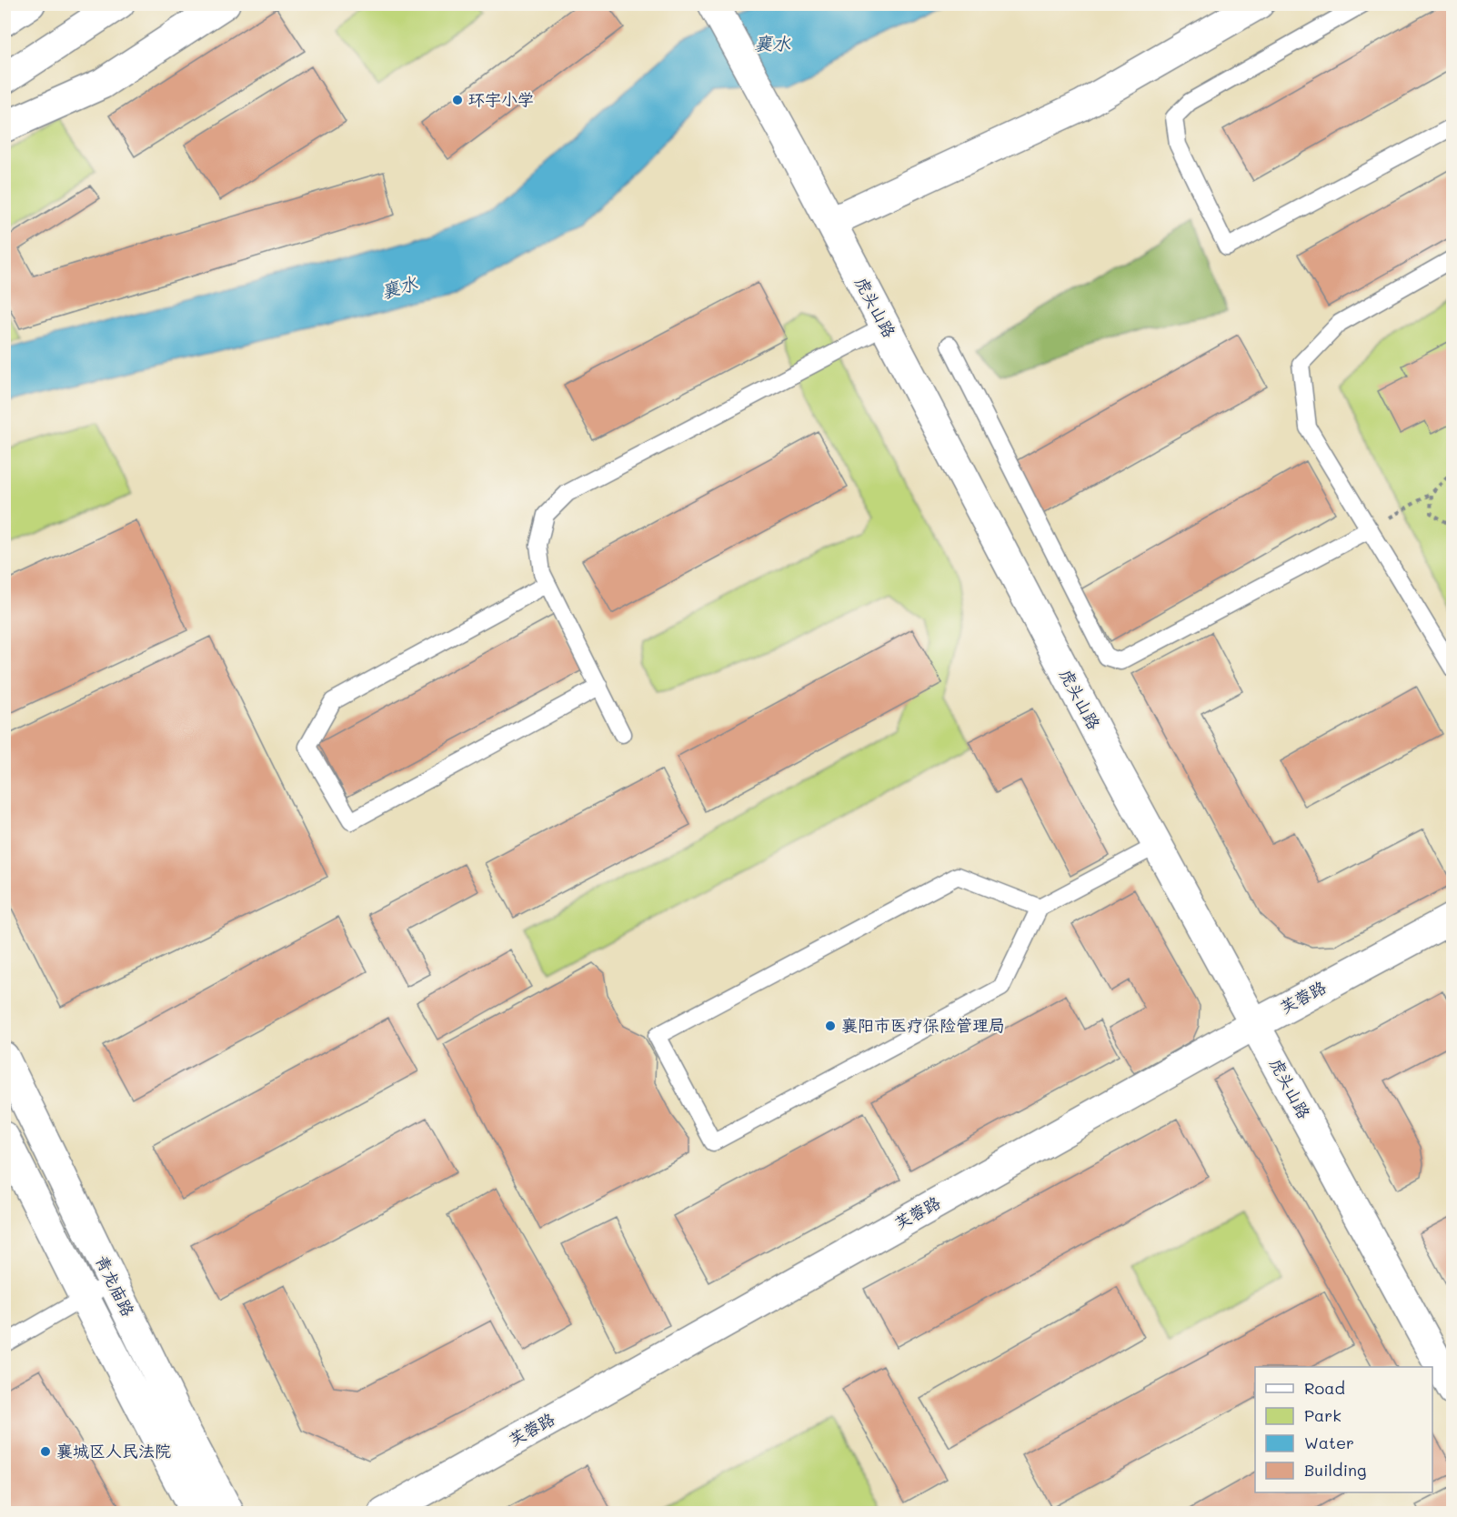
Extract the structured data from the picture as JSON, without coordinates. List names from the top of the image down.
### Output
{
  "streets": {
    "main road": ["虎头山路", "芙蓉路", "青龙庙路"]
  },
  "crossings": [
    ["虎头山路", "芙蓉路"]
  ],
  "water": ["襄水"],
  "places": ["环宇小学", "襄阳市医疗保险管理局", "襄城区人民法院"],
  "legend": [
    "Road",
    "Park",
    "Water",
    "Building"
  ]
}
